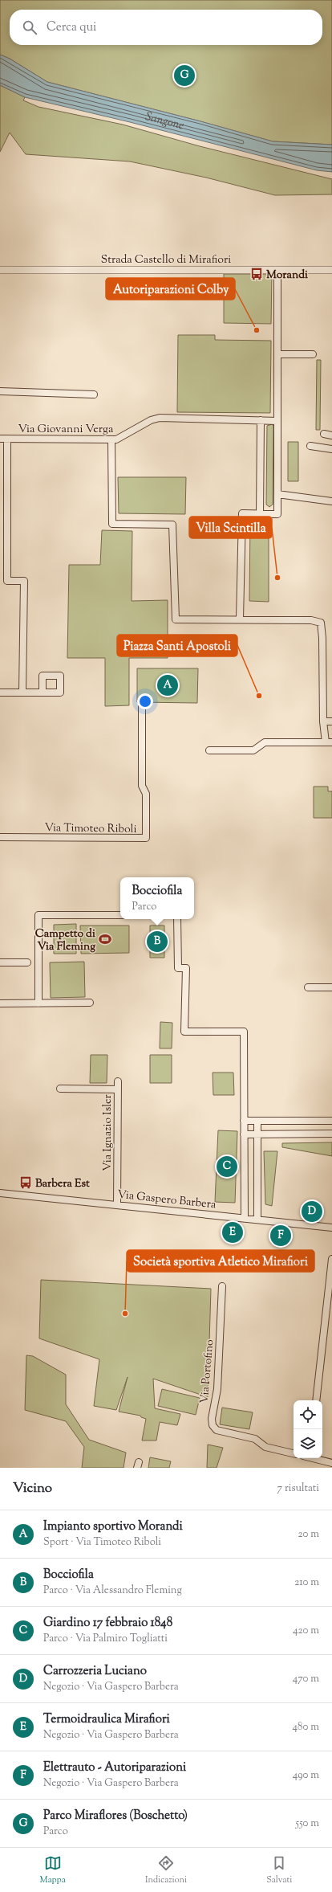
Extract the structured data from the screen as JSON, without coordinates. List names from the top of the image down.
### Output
{
  "streets": {
    "street": [
      "Strada Castello di Mirafiori",
      "Via Giovanni Verga",
      "Via Timoteo Riboli",
      "Via Ignazio Isler",
      "Via Gaspero Barbera",
      "Via Portofino"
    ]
  },
  "crossings": [
    ["Via Ignazio Isler", "Via Gaspero Barbera"]
  ],
  "water": ["Sangone"],
  "places": {
    "bus stop": ["Morandi", "Barbera Est"],
    "other": [
      "Autoriparazioni Colby",
      "Villa Scintilla",
      "Piazza Santi Apostoli",
      "Società sportiva Atletico Mirafiori"
    ],
    "sports": ["Campetto di Via Fleming"]
  },
  "page": {
    "search": "Cerca qui",
    "pins": [
      "G",
      "A",
      "B",
      "C",
      "D",
      "E",
      "F"
    ],
    "popup": ["Bocciofila", "Parco"],
    "heading": ["Vicino", "7 risultati"],
    "list": [
      {
        "mark": "A",
        "name": "Impianto sportivo Morandi",
        "note": "Sport · Via Timoteo Riboli",
        "value": "20 m"
      },
      {
        "mark": "B",
        "name": "Bocciofila",
        "note": "Parco · Via Alessandro Fleming",
        "value": "210 m"
      },
      {
        "mark": "C",
        "name": "Giardino 17 febbraio 1848",
        "note": "Parco · Via Palmiro Togliatti",
        "value": "420 m"
      },
      {
        "mark": "D",
        "name": "Carrozzeria Luciano",
        "note": "Negozio · Via Gaspero Barbera",
        "value": "470 m"
      },
      {
        "mark": "E",
        "name": "Termoidraulica Mirafiori",
        "note": "Negozio · Via Gaspero Barbera",
        "value": "480 m"
      },
      {
        "mark": "F",
        "name": "Elettrauto - Autoriparazioni",
        "note": "Negozio · Via Gaspero Barbera",
        "value": "490 m"
      },
      {
        "mark": "G",
        "name": "Parco Miraflores (Boschetto)",
        "note": "Parco",
        "value": "550 m"
      }
    ],
    "nav": ["Mappa", "Indicazioni", "Salvati"]
  }
}
